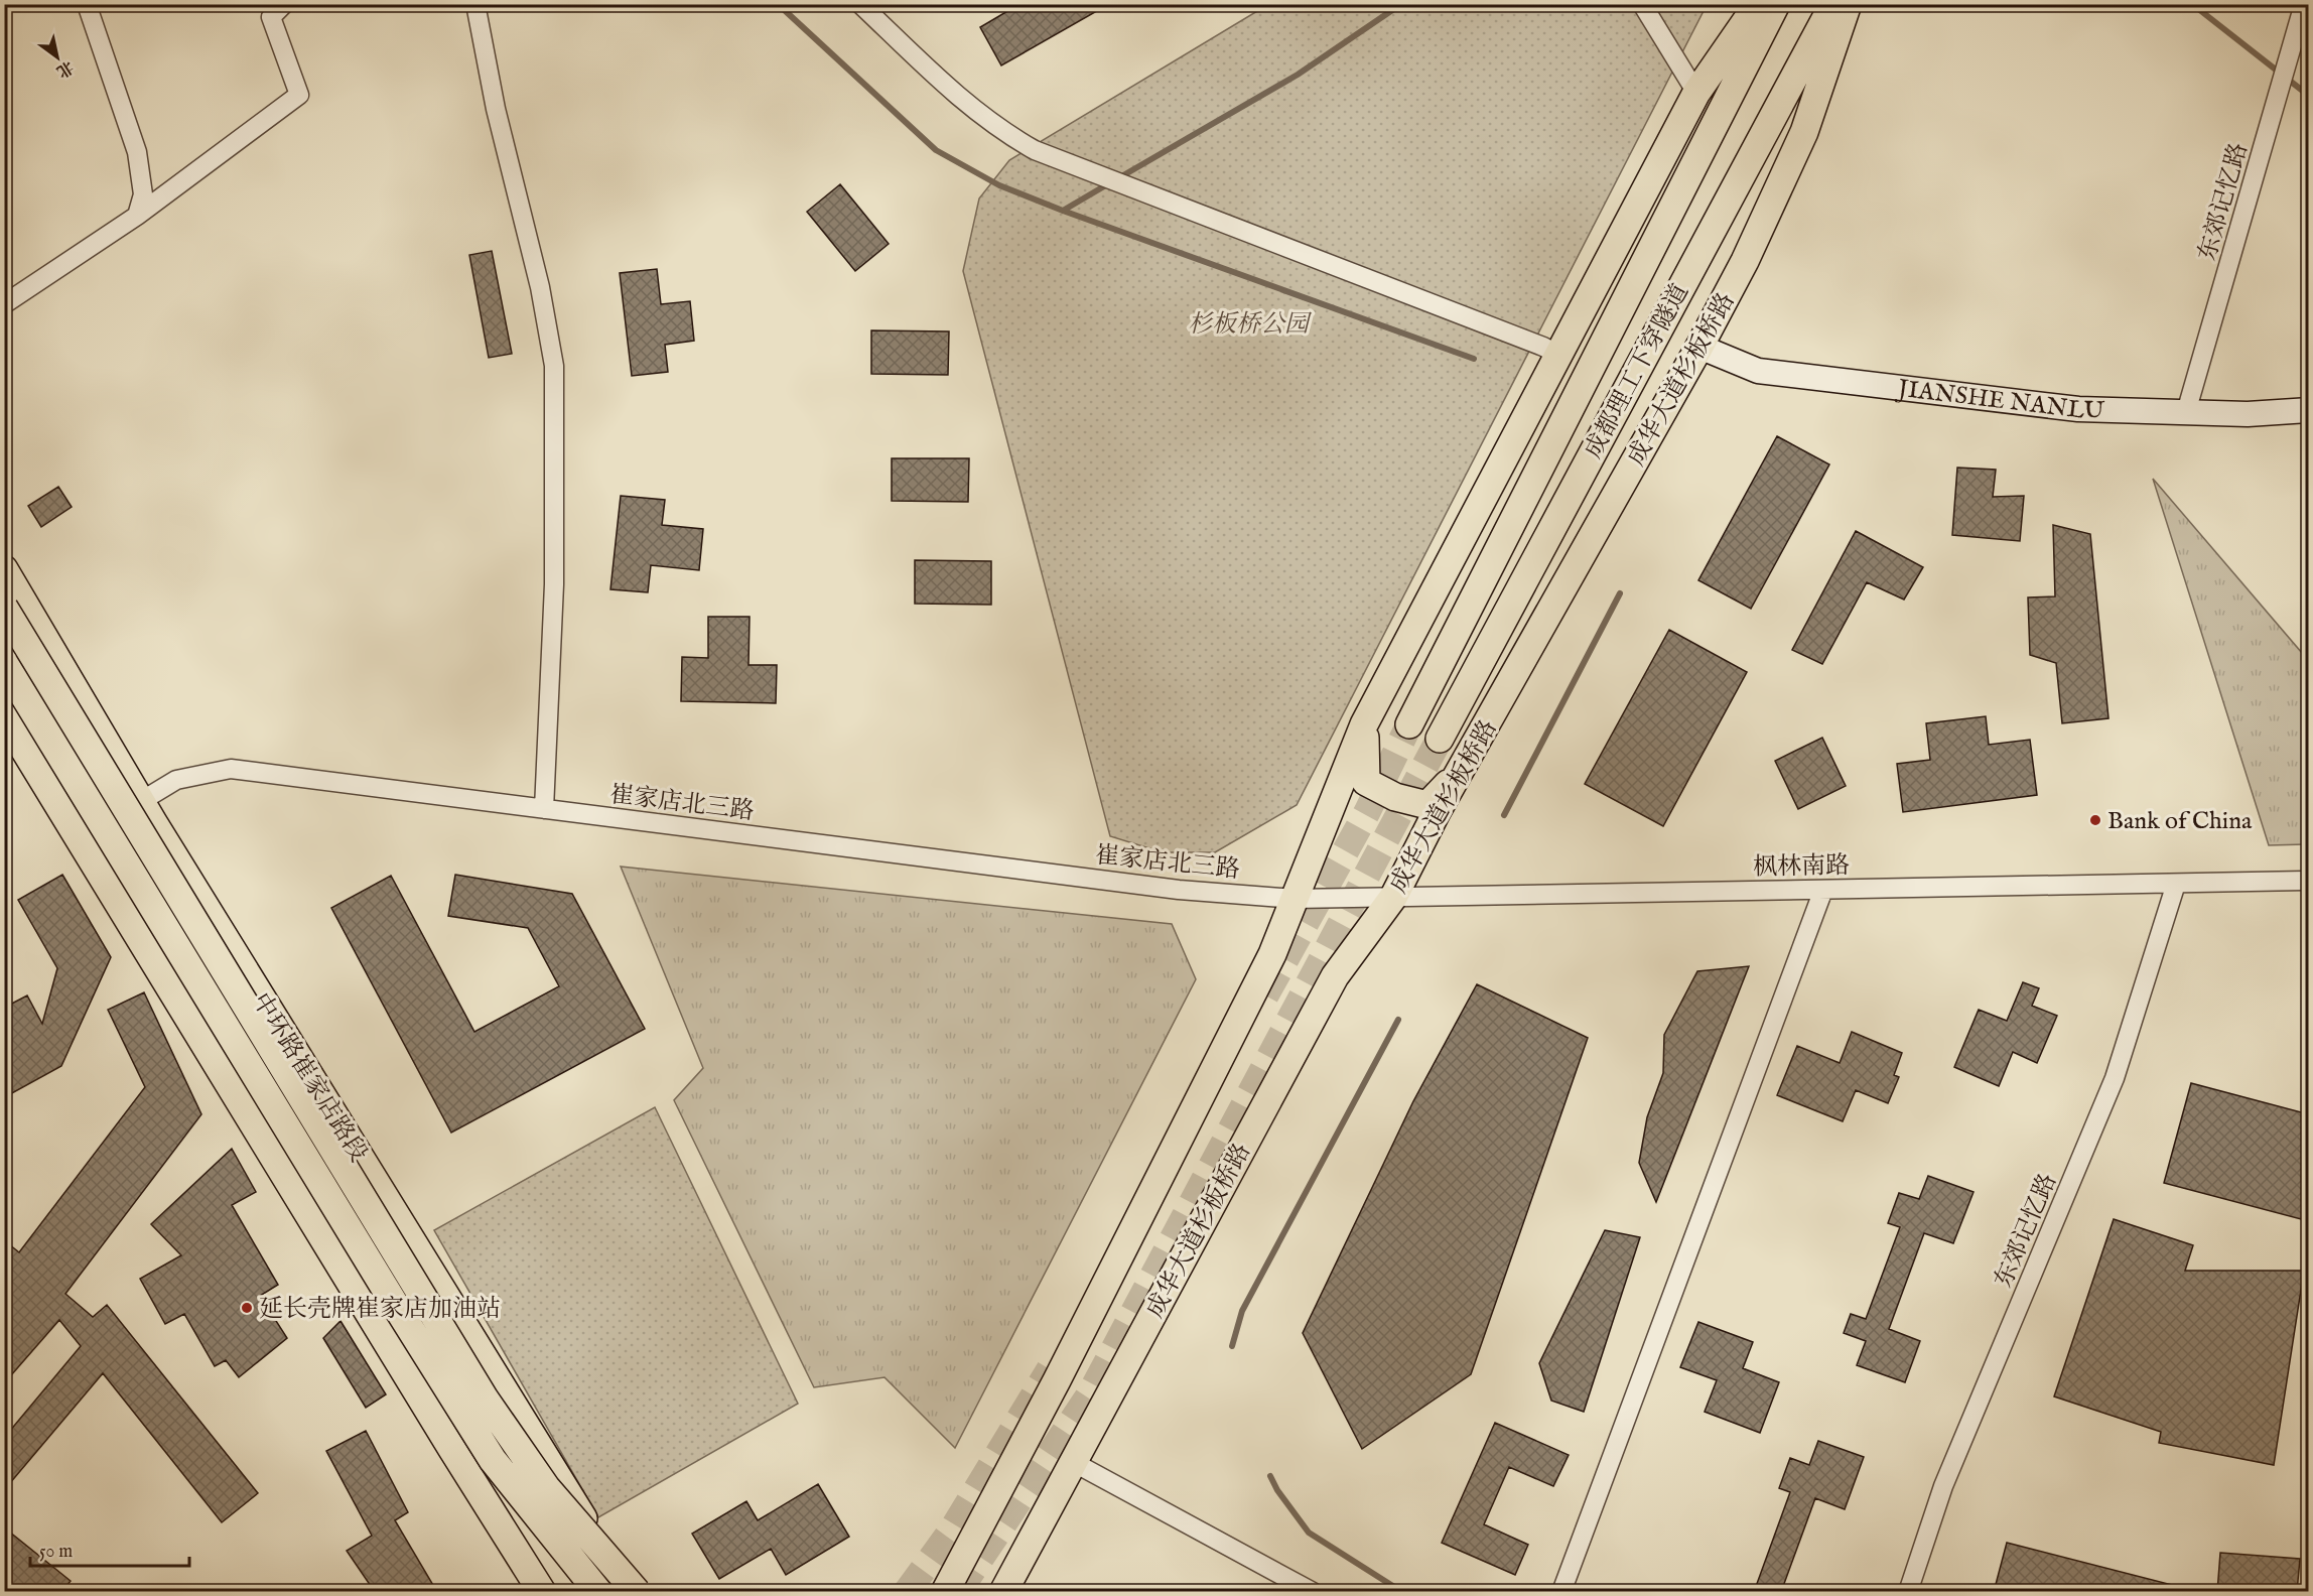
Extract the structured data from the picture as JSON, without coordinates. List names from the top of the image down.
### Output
{
  "streets": {
    "main road": ["成都理工下穿隧道", "成华大道杉板桥路", "中环路崔家店路段"],
    "street": [
      "东郊记忆路",
      "JIANSHE NANLU",
      "崔家店北三路",
      "枫林南路"
    ]
  },
  "crossings": [
    ["东郊记忆路", "JIANSHE NANLU"],
    ["东郊记忆路", "枫林南路"],
    ["成华大道杉板桥路", "JIANSHE NANLU"],
    ["成华大道杉板桥路", "枫林南路"],
    ["崔家店北三路", "枫林南路"],
    ["崔家店北三路", "中环路崔家店路段"]
  ],
  "parks": ["杉板桥公园"],
  "places": ["Bank of China", "延长壳牌崔家店加油站"],
  "scale_bar": "50 m",
  "north": "bottom right"
}
